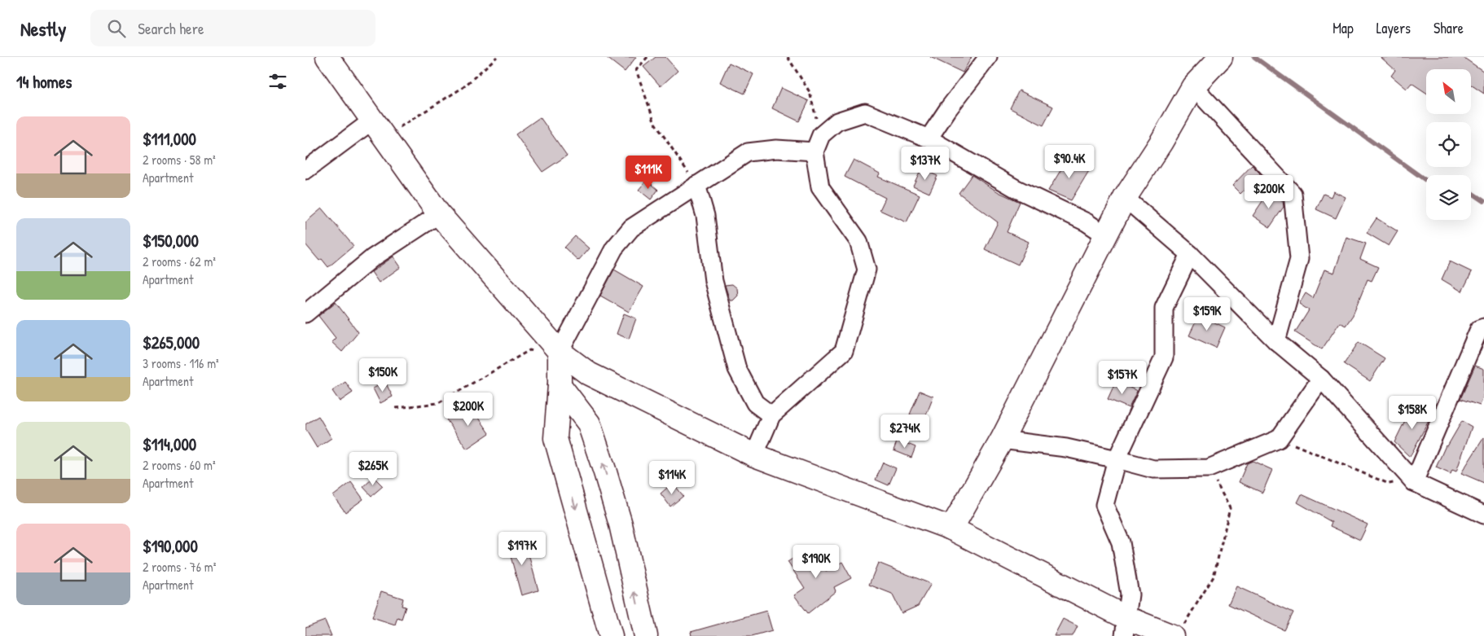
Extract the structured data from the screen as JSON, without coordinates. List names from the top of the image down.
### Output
{
  "north": "top left",
  "page": {
    "header": "Nestly",
    "search": "Search here",
    "nav": ["Map", "Layers", "Share"],
    "heading": "14 homes",
    "list": [
      {
        "name": "$111,000",
        "note": "2 rooms · 58 m² · Apartment"
      },
      {
        "name": "$150,000",
        "note": "2 rooms · 62 m² · Apartment"
      },
      {
        "name": "$265,000",
        "note": "3 rooms · 116 m² · Apartment"
      },
      {
        "name": "$114,000",
        "note": "2 rooms · 60 m² · Apartment"
      },
      {
        "name": "$190,000",
        "note": "2 rooms · 76 m² · Apartment"
      }
    ],
    "price": [
      "$90.4K",
      "$137K",
      "$111K",
      "$200K",
      "$159K",
      "$150K",
      "$157K",
      "$200K",
      "$158K",
      "$274K",
      "$265K",
      "$114K",
      "$197K",
      "$190K"
    ]
  }
}
